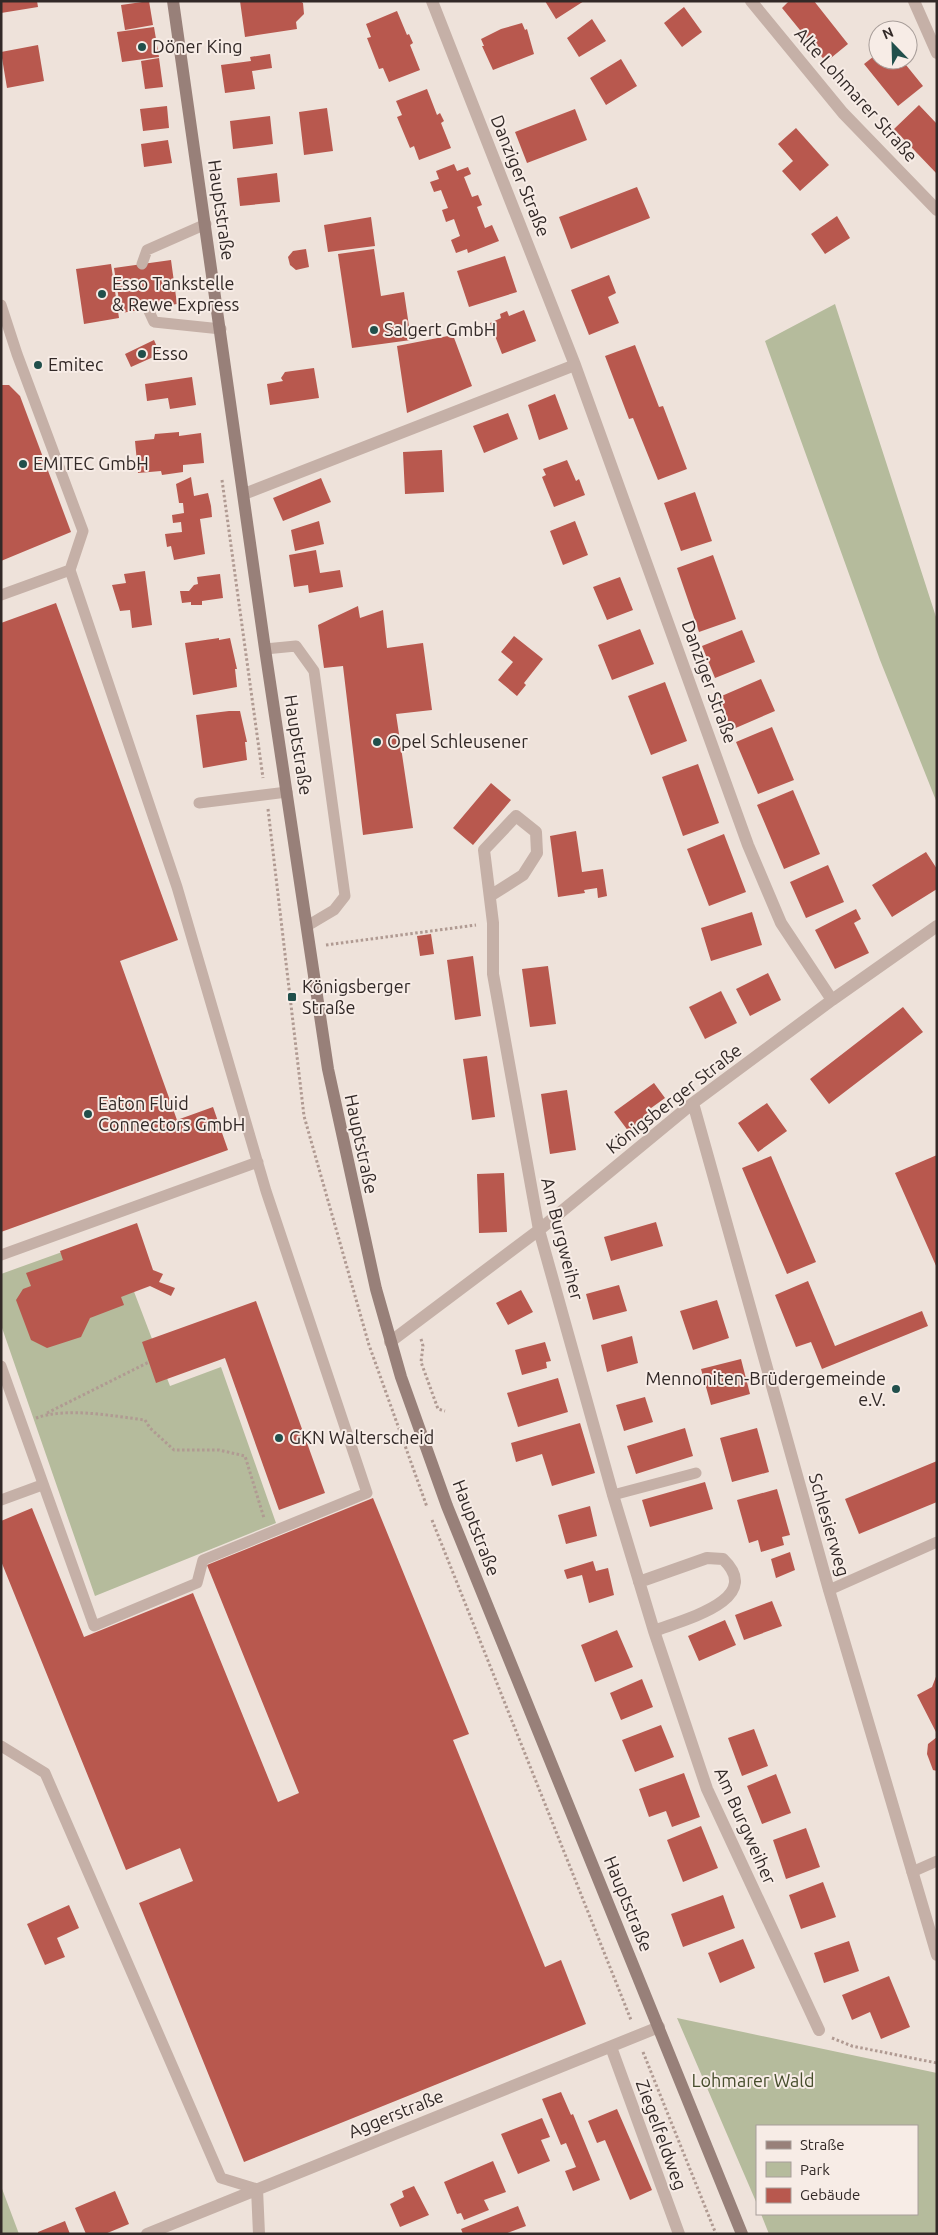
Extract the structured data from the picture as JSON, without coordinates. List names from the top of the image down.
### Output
{
  "streets": {
    "main road": ["Hauptstraße"],
    "street": [
      "Alte Lohmarer Straße",
      "Danziger Straße",
      "Königsberger Straße",
      "Am Burgweiher",
      "Schlesierweg",
      "Aggerstraße",
      "Ziegelfeldweg"
    ]
  },
  "crossings": [
    ["Danziger Straße", "Königsberger Straße"],
    ["Hauptstraße", "Königsberger Straße"],
    ["Hauptstraße", "Aggerstraße"],
    ["Königsberger Straße", "Am Burgweiher"],
    ["Königsberger Straße", "Schlesierweg"],
    ["Aggerstraße", "Ziegelfeldweg"]
  ],
  "parks": ["Lohmarer Wald"],
  "places": {
    "other": [
      "Döner King",
      "Esso Tankstelle & Rewe Express",
      "Salgert GmbH",
      "Esso",
      "Emitec",
      "EMITEC GmbH",
      "Opel Schleusener",
      "Eaton Fluid Connectors GmbH",
      "Mennoniten-Brüdergemeinde e.V.",
      "GKN Walterscheid"
    ],
    "transit": ["Königsberger Straße"]
  },
  "legend": ["Straße", "Park", "Gebäude"],
  "north": "top left"
}
